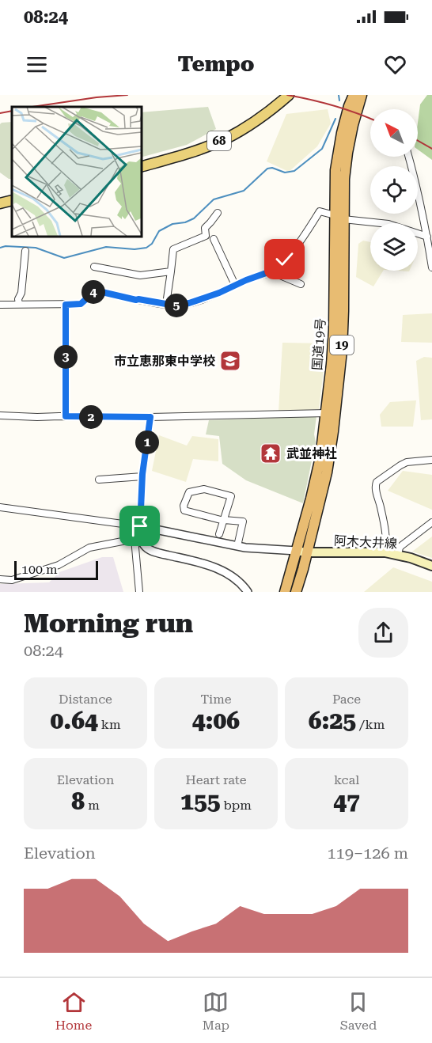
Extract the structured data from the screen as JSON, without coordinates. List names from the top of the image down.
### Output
{
  "streets": {
    "highway": ["国道19号", "19"],
    "main road": ["68", "阿木大井線"]
  },
  "crossings": [
    ["国道19号", "阿木大井線"]
  ],
  "places": {
    "school or university": ["市立恵那東中学校"],
    "temple": ["武並神社"]
  },
  "scale_bar": "100 m",
  "north": "top left",
  "page": {
    "status": "08:24",
    "header": "Tempo",
    "pins": [
      "4",
      "5",
      "3",
      "2",
      "1"
    ],
    "scale": "100 m",
    "heading": ["Morning run", "08:24"],
    "stats": [
      ["Distance", "0.64 km"],
      ["Time", "4:06"],
      ["Pace", "6:25 /km"],
      ["Elevation", "8 m"],
      ["Heart rate", "155 bpm"],
      ["kcal", "47"]
    ],
    "chart": ["Elevation", "119–126 m"],
    "tabs": ["Home", "Map", "Saved"]
  }
}
